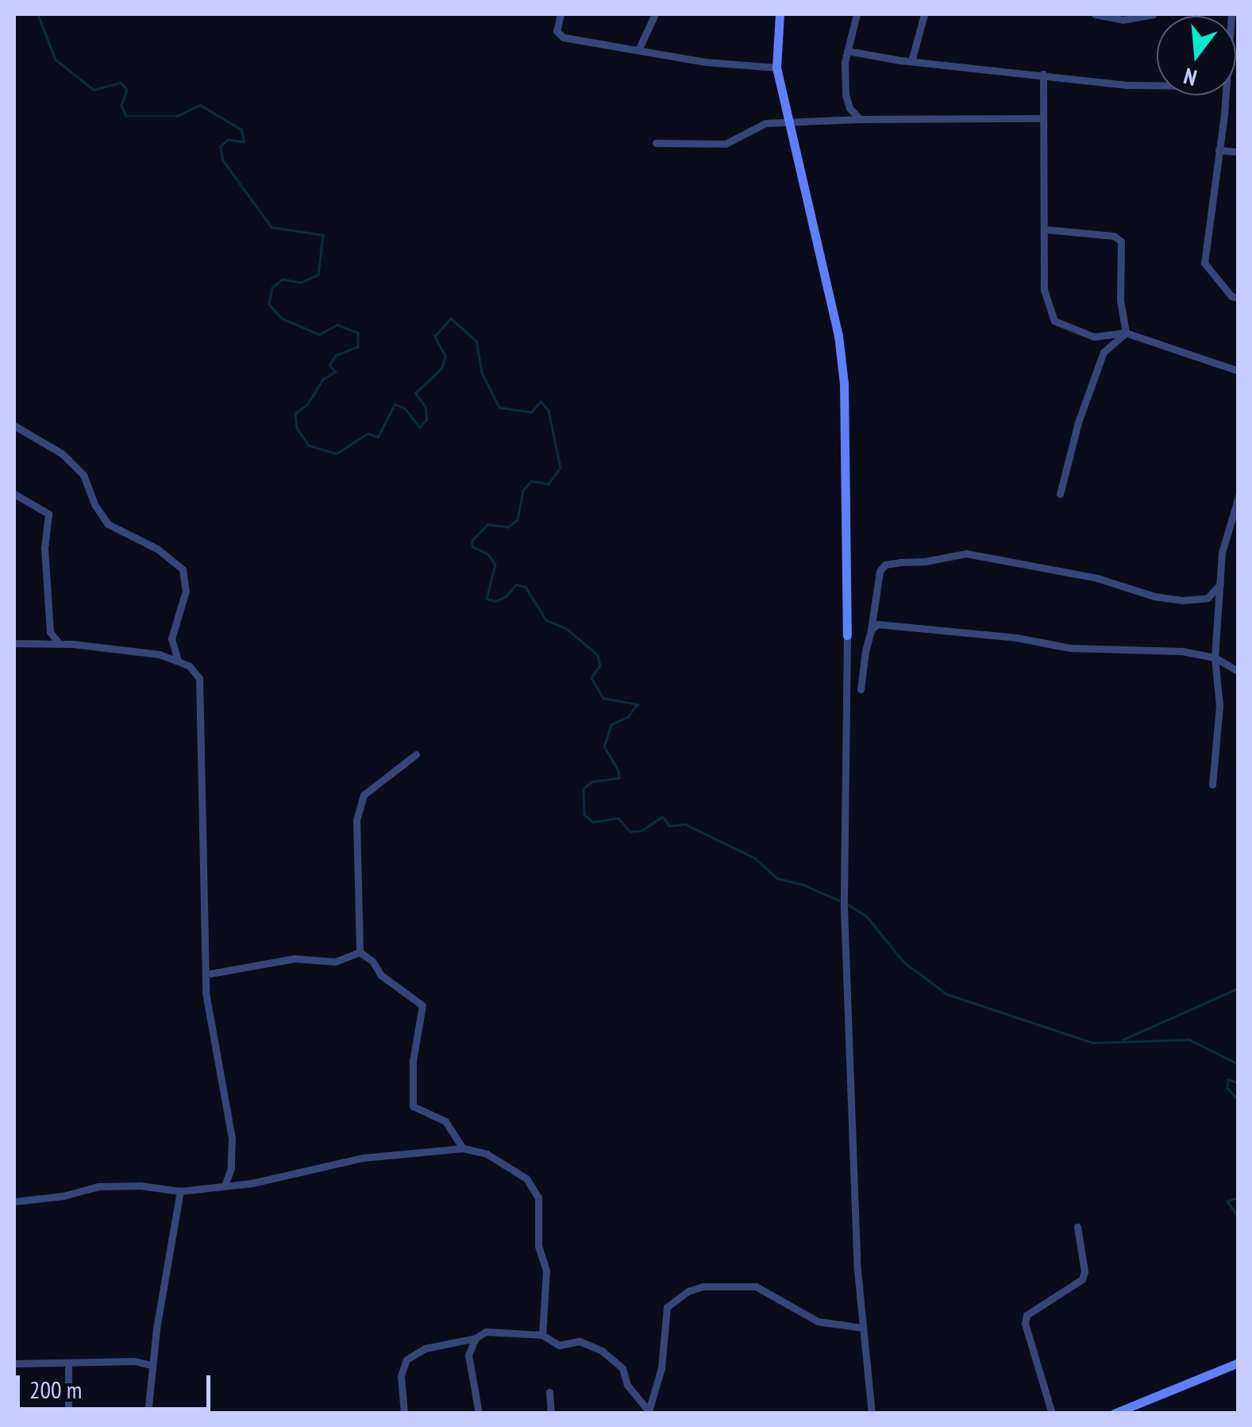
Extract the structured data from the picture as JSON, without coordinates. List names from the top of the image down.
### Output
{
  "scale_bar": "200 m",
  "north": "bottom"
}
